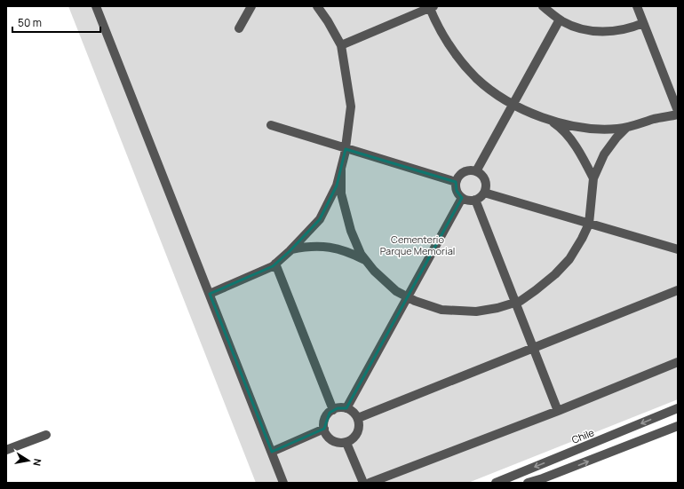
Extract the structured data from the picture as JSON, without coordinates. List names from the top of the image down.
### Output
{
  "streets": {
    "street": ["Chile"]
  },
  "parks": ["Cementerio Parque Memorial"],
  "scale_bar": "50 m",
  "north": "right"
}
